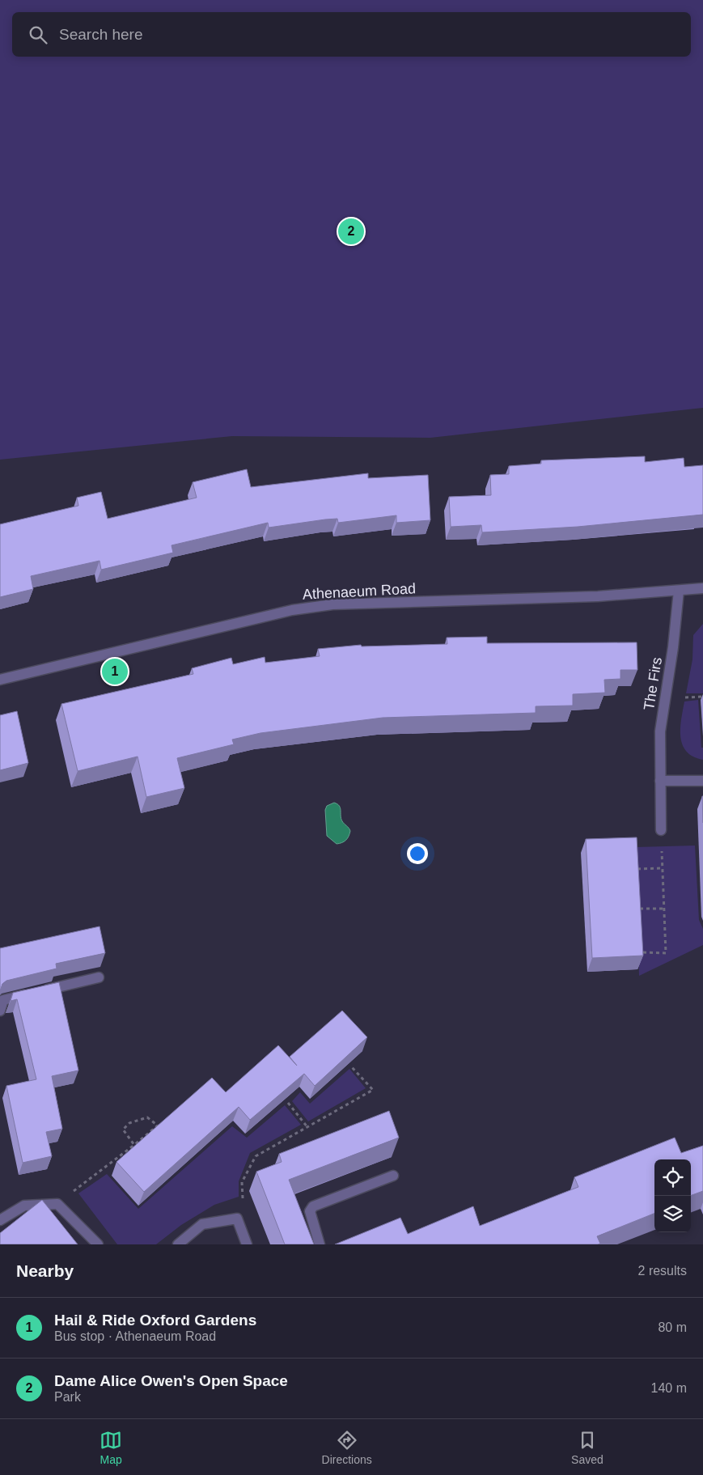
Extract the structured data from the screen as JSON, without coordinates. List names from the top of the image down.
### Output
{
  "streets": {
    "street": ["Athenaeum Road", "The Firs"]
  },
  "crossings": [
    ["Athenaeum Road", "The Firs"]
  ],
  "page": {
    "search": "Search here",
    "pins": ["2", "1"],
    "heading": ["Nearby", "2 results"],
    "list": [
      {
        "mark": "1",
        "name": "Hail & Ride Oxford Gardens",
        "note": "Bus stop · Athenaeum Road",
        "value": "80 m"
      },
      {
        "mark": "2",
        "name": "Dame Alice Owen's Open Space",
        "note": "Park",
        "value": "140 m"
      }
    ],
    "nav": ["Map", "Directions", "Saved"]
  }
}
